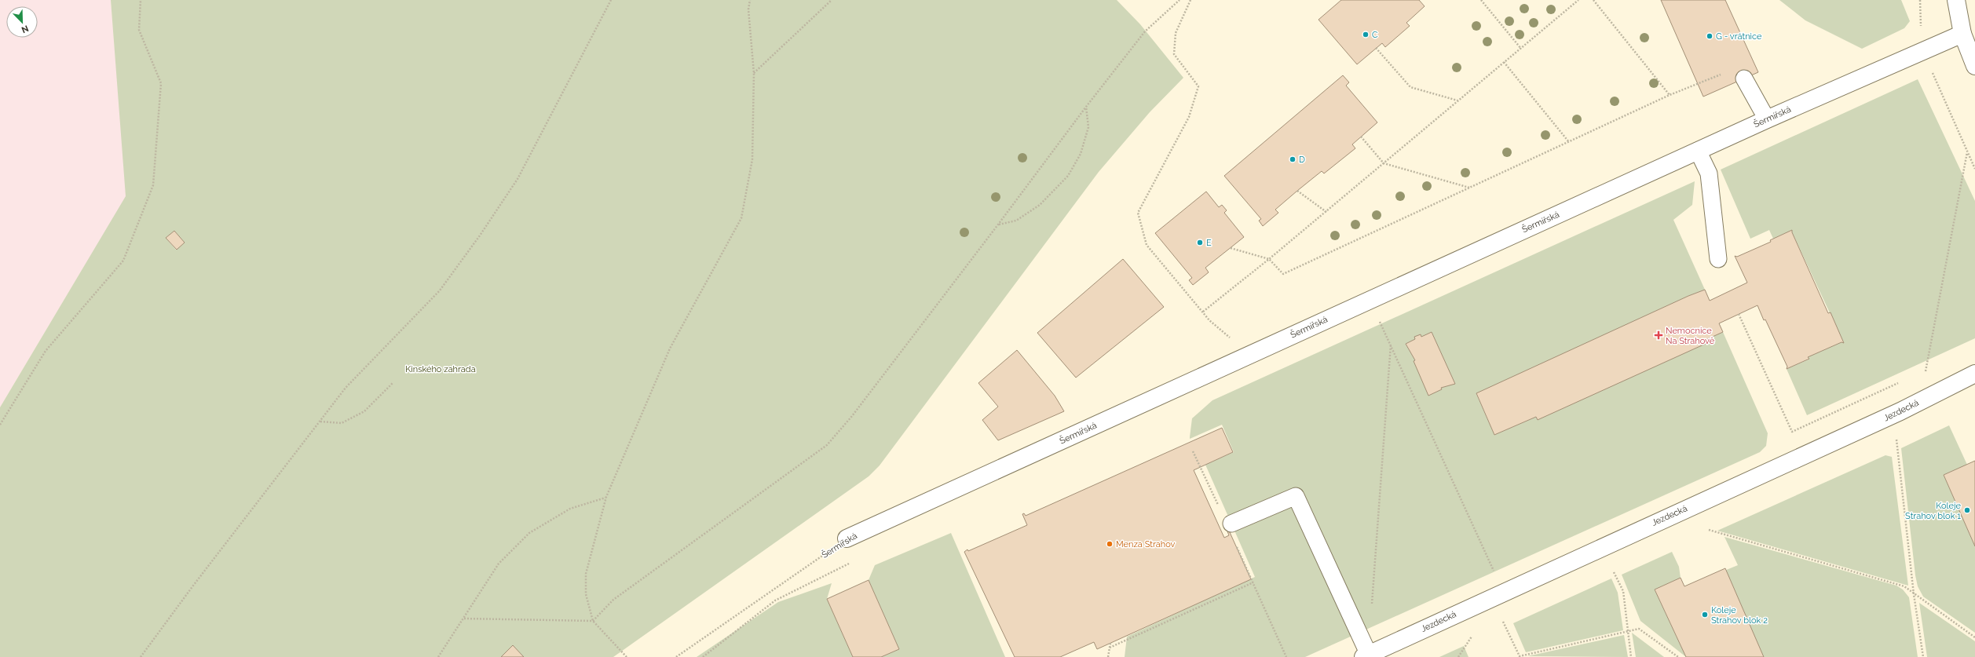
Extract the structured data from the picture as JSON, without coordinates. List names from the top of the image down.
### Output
{
  "streets": {
    "street": ["Šermířská", "Jezdecká"]
  },
  "parks": ["Kinského zahrada"],
  "places": {
    "other": [
      "C",
      "G - vrátnice",
      "D",
      "E",
      "Koleje Strahov blok 1",
      "Menza Strahov",
      "Koleje Strahov blok 2"
    ],
    "health": ["Nemocnice Na Strahově"]
  },
  "north": "bottom right"
}
